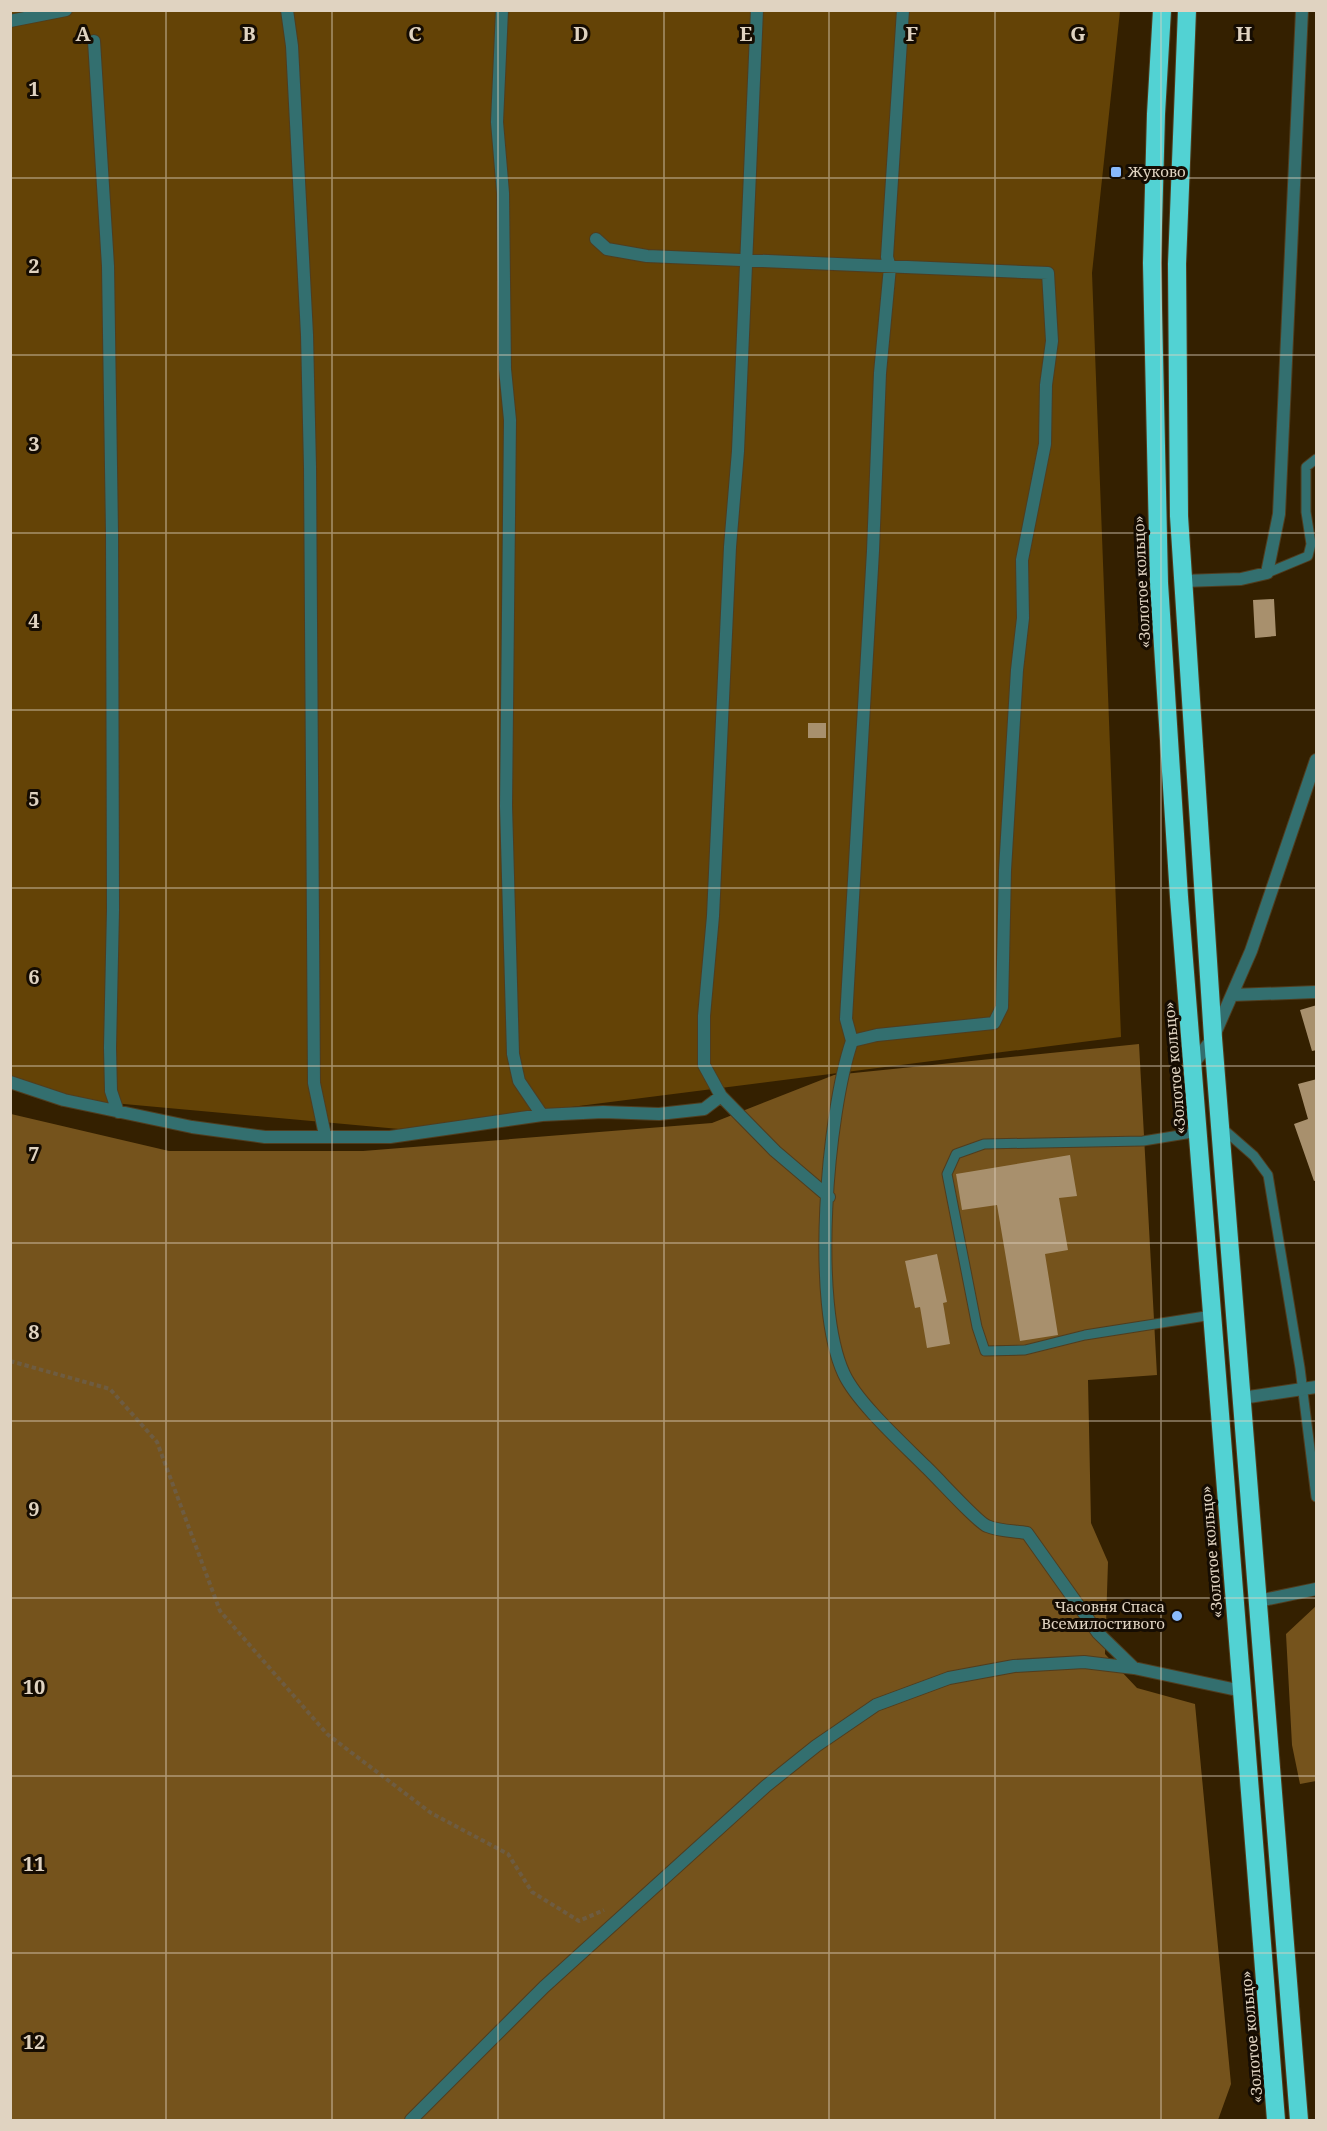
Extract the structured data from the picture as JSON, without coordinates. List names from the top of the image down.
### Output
{
  "streets": {
    "highway": ["«Золотое кольцо»"]
  },
  "places": {
    "transit": ["Жуково"],
    "other": ["Часовня Спаса Всемилостивого"]
  },
  "grid": {
    "columns": [
      "A",
      "B",
      "C",
      "D",
      "E",
      "F",
      "G",
      "H"
    ],
    "rows": [
      "1",
      "2",
      "3",
      "4",
      "5",
      "6",
      "7",
      "8",
      "9",
      "10",
      "11",
      "12"
    ]
  }
}
